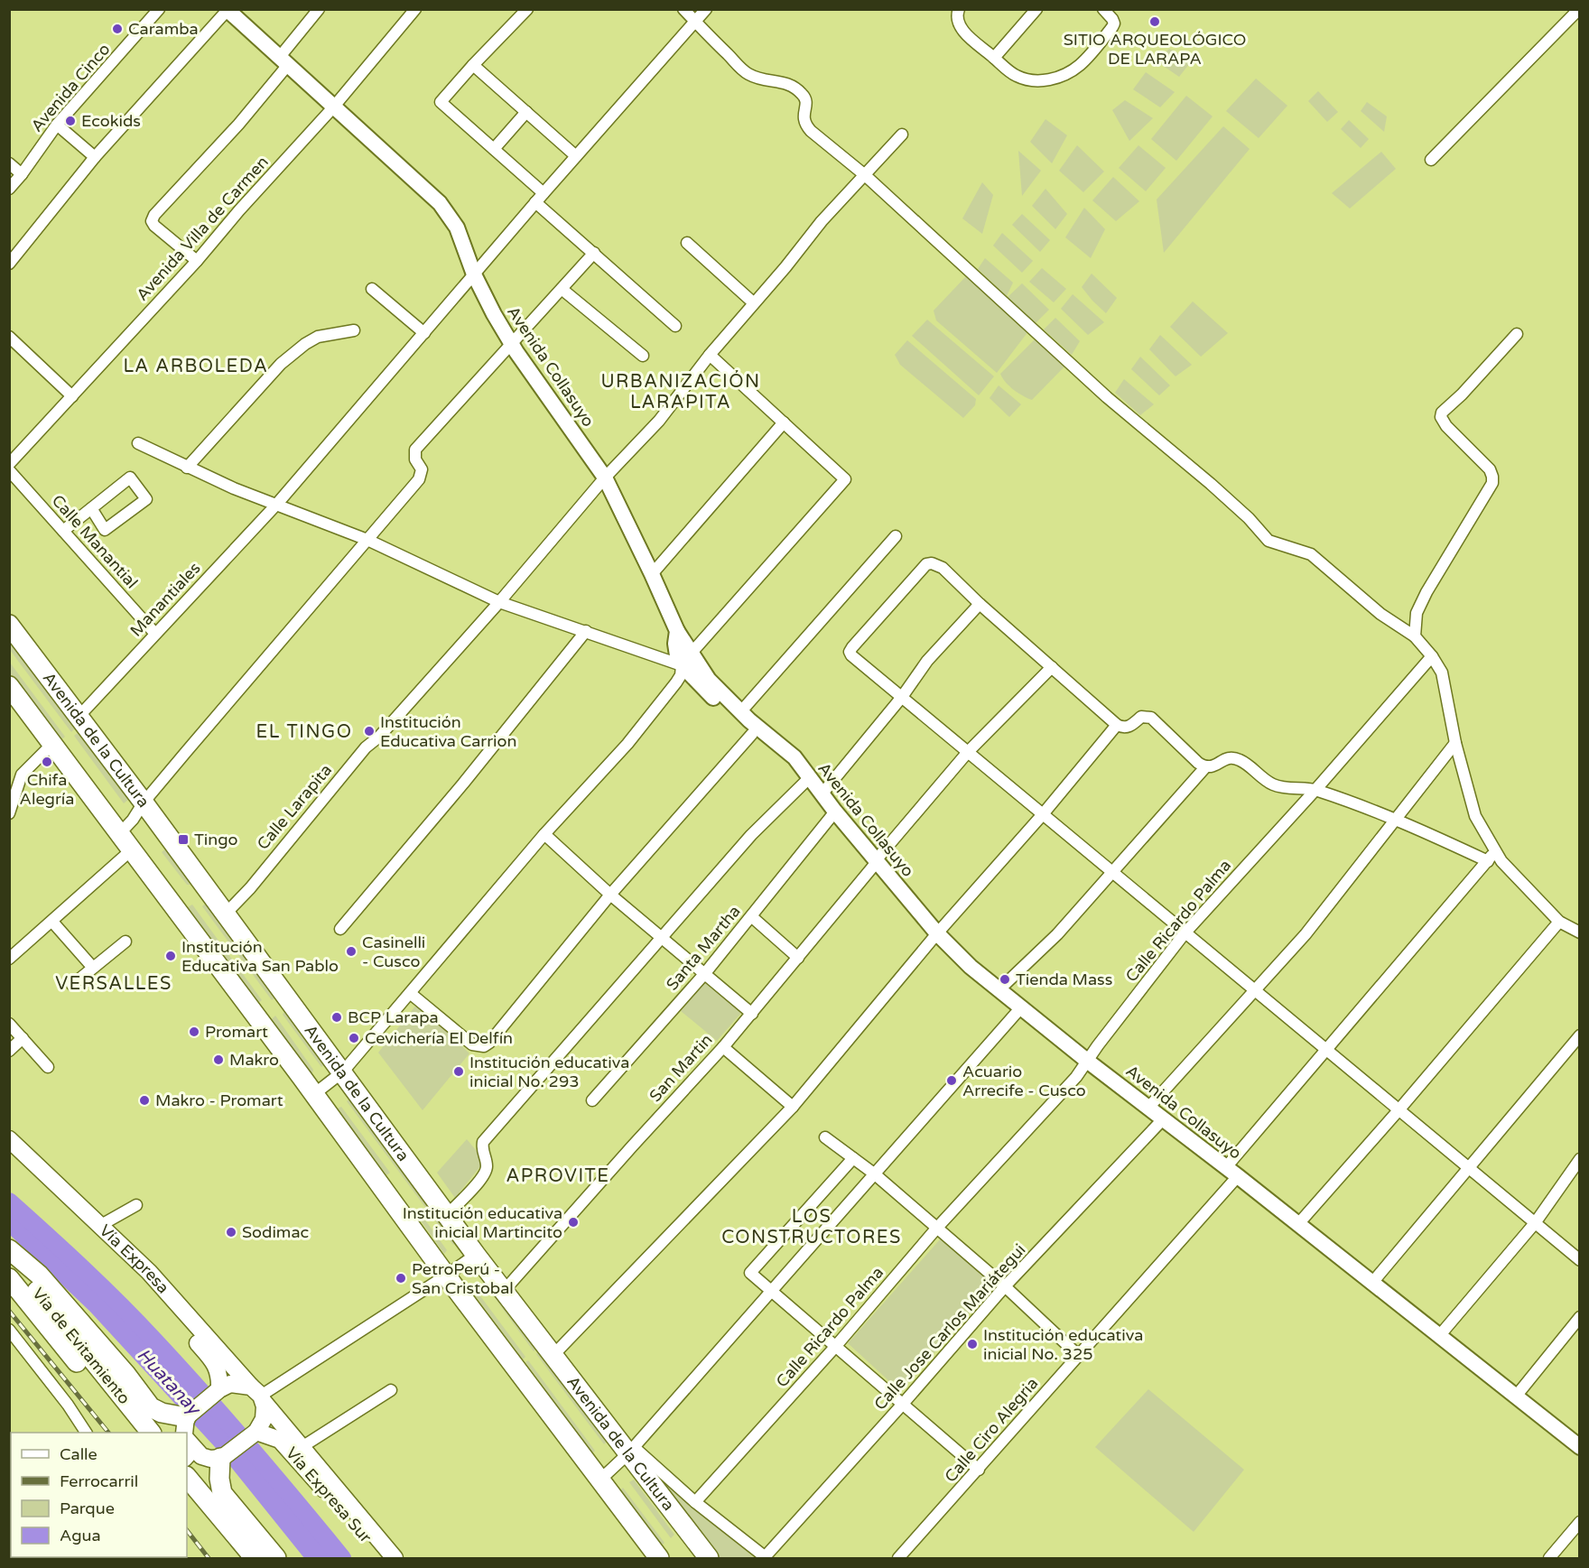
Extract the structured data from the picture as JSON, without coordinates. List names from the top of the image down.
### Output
{
  "streets": {
    "highway": ["Avenida de la Cultura", "Vía de Evitamiento"],
    "main road": ["Vía Expresa", "Vía Expresa Sur"],
    "street": [
      "Avenida Cinco",
      "Avenida Villa de Carmen",
      "Avenida Collasuyo",
      "Calle Manantial",
      "Manantiales",
      "Calle Larapita",
      "Calle Ricardo Palma",
      "Santa Martha",
      "San Martin",
      "Calle Jose Carlos Mariátegui",
      "Calle Ciro Alegria"
    ]
  },
  "crossings": [
    ["Avenida Villa de Carmen", "Avenida Collasuyo"],
    ["Avenida Collasuyo", "Manantiales"],
    ["Avenida Collasuyo", "Calle Larapita"],
    ["Avenida Collasuyo", "Calle Ricardo Palma"],
    ["Avenida Collasuyo", "Santa Martha"],
    ["Avenida Collasuyo", "San Martin"],
    ["Avenida Collasuyo", "Calle Jose Carlos Mariátegui"],
    ["Avenida Collasuyo", "Calle Ciro Alegria"],
    ["Calle Manantial", "Manantiales"],
    ["Manantiales", "Avenida de la Cultura"],
    ["Avenida de la Cultura", "Calle Larapita"],
    ["Avenida de la Cultura", "San Martin"],
    ["Vía Expresa", "Vía Expresa Sur"]
  ],
  "districts": [
    "LA ARBOLEDA",
    "URBANIZACIÓN LARAPITA",
    "EL TINGO",
    "VERSALLES",
    "APROVITE",
    "LOS CONSTRUCTORES"
  ],
  "water": ["Huatanay"],
  "places": {
    "other": [
      "SITIO ARQUEOLÓGICO DE LARAPA",
      "Caramba",
      "Ecokids",
      "Institución Educativa Carrion",
      "Chifa Alegría",
      "Casinelli - Cusco",
      "Institución Educativa San Pablo",
      "Tienda Mass",
      "BCP Larapa",
      "Promart",
      "Cevichería El Delfín",
      "Makro",
      "Institución educativa inicial No. 293",
      "Acuario Arrecife - Cusco",
      "Makro - Promart",
      "Institución educativa inicial Martincito",
      "Sodimac",
      "PetroPerú - San Cristobal",
      "Institución educativa inicial No. 325"
    ],
    "transit": ["Tingo"]
  },
  "legend": [
    "Calle",
    "Ferrocarril",
    "Parque",
    "Agua"
  ]
}
